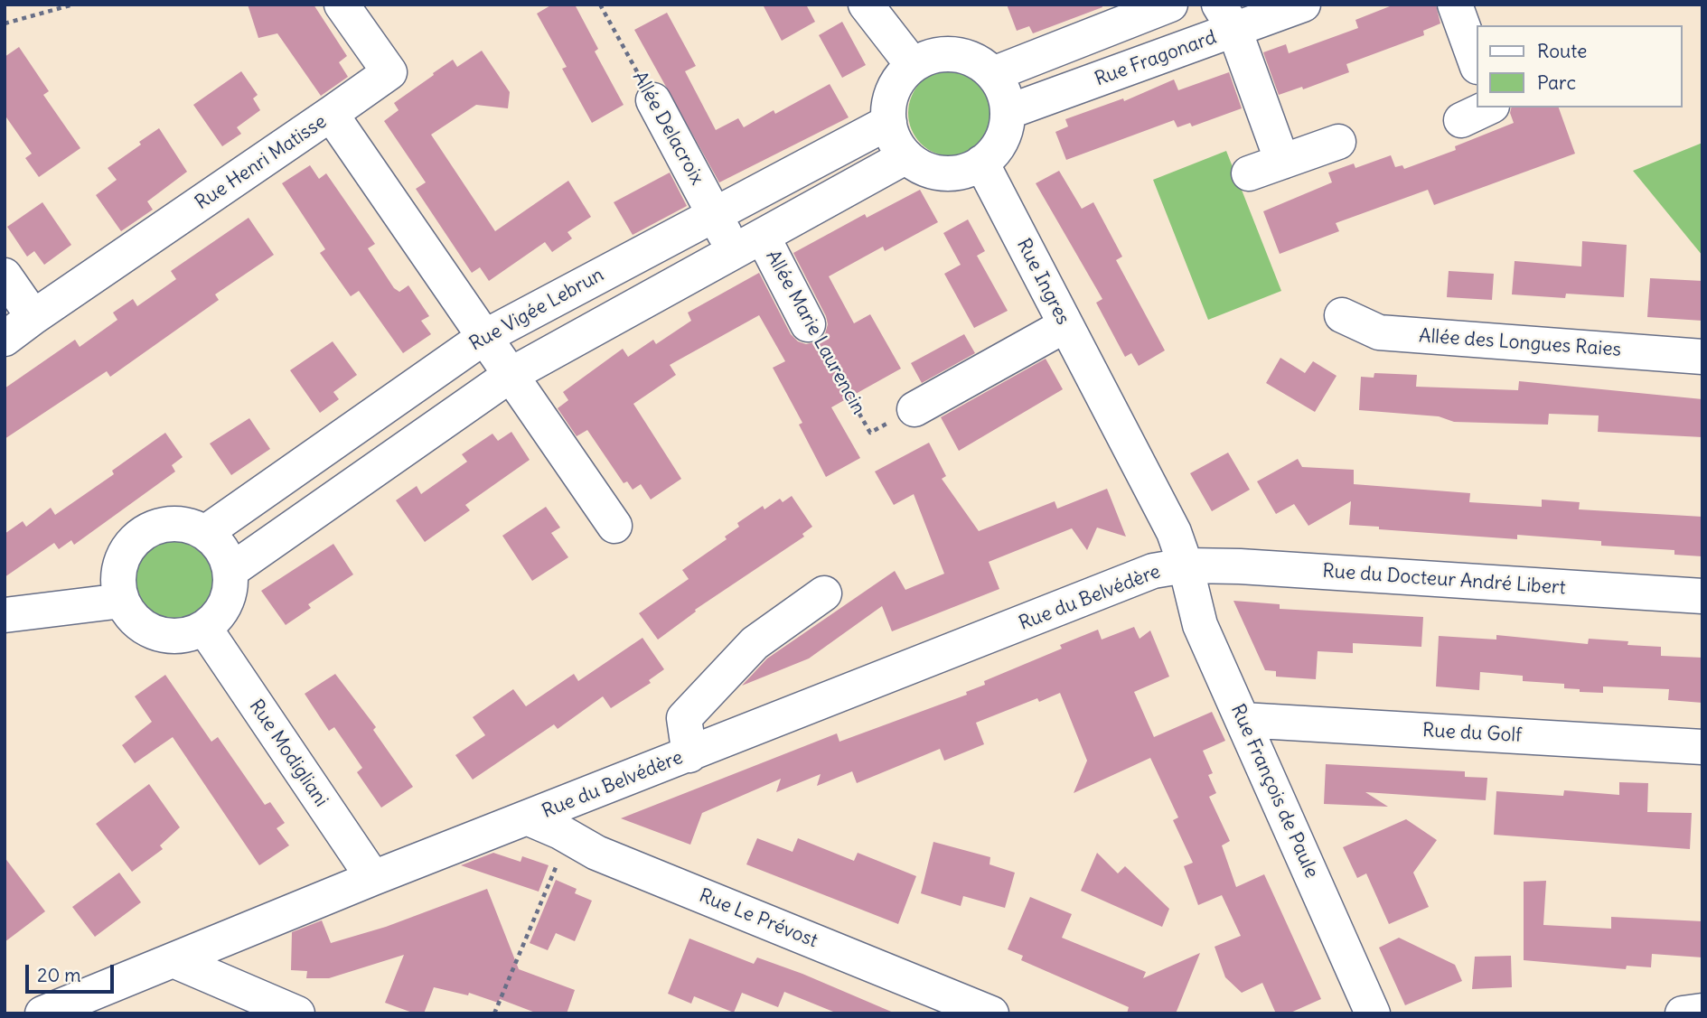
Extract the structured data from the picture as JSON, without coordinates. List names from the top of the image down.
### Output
{
  "streets": {
    "street": [
      "Rue Fragonard",
      "Allée Delacroix",
      "Rue Henri Matisse",
      "Rue Ingres",
      "Rue Vigée Lebrun",
      "Allée Marie Laurencin",
      "Allée des Longues Raies",
      "Rue du Docteur André Libert",
      "Rue du Belvédère",
      "Rue du Golf",
      "Rue Modigliani",
      "Rue François de Paule",
      "Rue Le Prévost"
    ]
  },
  "crossings": [
    ["Rue Fragonard", "Rue Ingres"],
    ["Rue Fragonard", "Rue Vigée Lebrun"],
    ["Allée Delacroix", "Rue Vigée Lebrun"],
    ["Allée Delacroix", "Allée Marie Laurencin"],
    ["Rue Henri Matisse", "Rue Vigée Lebrun"],
    ["Rue Ingres", "Rue Vigée Lebrun"],
    ["Rue Ingres", "Rue du Docteur André Libert"],
    ["Rue Ingres", "Rue du Belvédère"],
    ["Rue Ingres", "Rue François de Paule"],
    ["Rue Vigée Lebrun", "Rue Modigliani"],
    ["Rue du Docteur André Libert", "Rue du Belvédère"],
    ["Rue du Docteur André Libert", "Rue François de Paule"],
    ["Rue du Belvédère", "Rue Modigliani"],
    ["Rue du Belvédère", "Rue François de Paule"],
    ["Rue du Belvédère", "Rue Le Prévost"],
    ["Rue du Golf", "Rue François de Paule"]
  ],
  "legend": ["Route", "Parc"],
  "scale_bar": "20 m"
}
